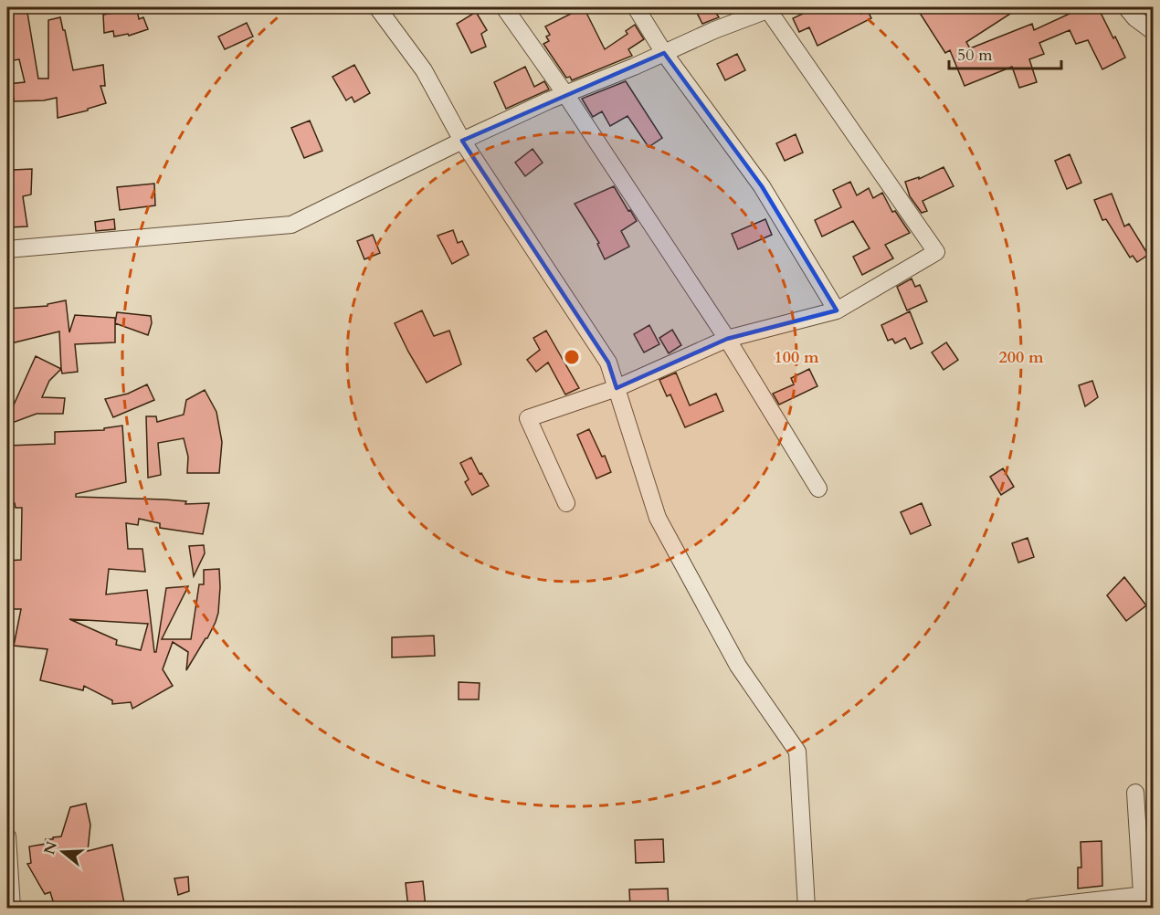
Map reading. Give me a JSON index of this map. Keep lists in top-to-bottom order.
{
  "scale_bar": "50 m",
  "north": "left",
  "rings": ["100 m", "200 m"]
}
